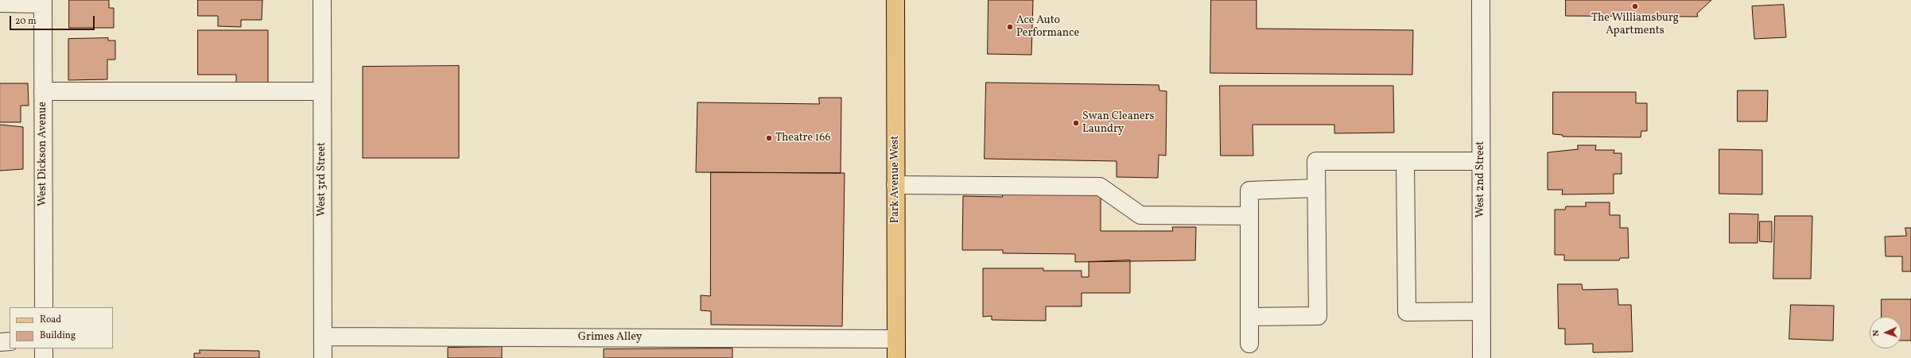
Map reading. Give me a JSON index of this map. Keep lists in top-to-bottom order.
{
  "streets": {
    "main road": ["Park Avenue West"],
    "street": [
      "West Dickson Avenue",
      "West 3rd Street",
      "West 2nd Street",
      "Grimes Alley"
    ]
  },
  "crossings": [
    ["West 3rd Street", "Grimes Alley"],
    ["Park Avenue West", "Grimes Alley"]
  ],
  "places": [
    "The Williamsburg Apartments",
    "Ace Auto Performance",
    "Swan Cleaners Laundry",
    "Theatre 166"
  ],
  "legend": ["Road", "Building"],
  "scale_bar": "20 m",
  "north": "left"
}
